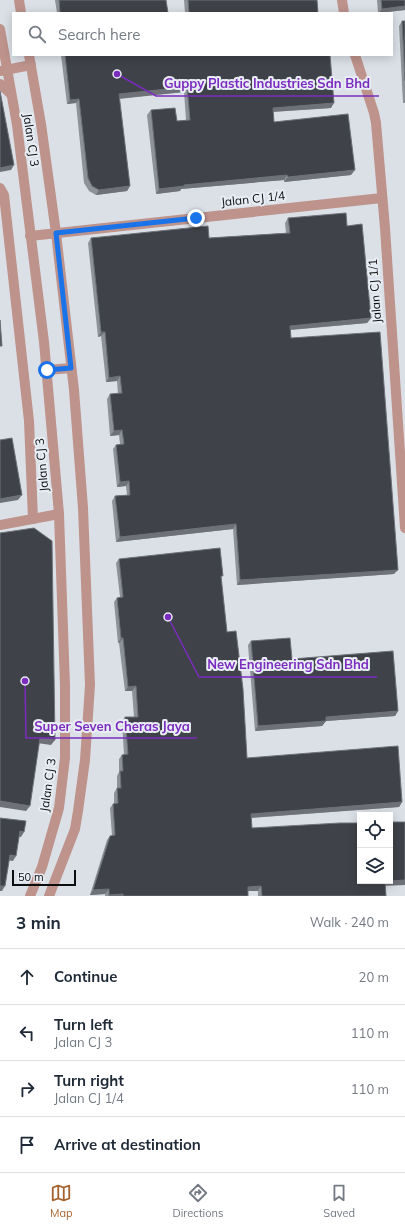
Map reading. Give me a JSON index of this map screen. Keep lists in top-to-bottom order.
{
  "streets": {
    "street": ["Jalan CJ 3", "Jalan CJ 1/4", "Jalan CJ 1/1"]
  },
  "crossings": [
    ["Jalan CJ 3", "Jalan CJ 1/4"],
    ["Jalan CJ 1/4", "Jalan CJ 1/1"]
  ],
  "places": ["Guppy Plastic Industries Sdn Bhd", "New Engineering Sdn Bhd", "Super Seven Cheras Jaya"],
  "scale_bar": "50 m",
  "page": {
    "search": "Search here",
    "scale": "50 m",
    "heading": ["3 min", "Walk · 240 m"],
    "list": [
      ["Continue", "20 m"],
      ["Turn left", "Jalan CJ 3", "110 m"],
      ["Turn right", "Jalan CJ 1/4", "110 m"],
      "Arrive at destination"
    ],
    "nav": ["Map", "Directions", "Saved"]
  }
}
